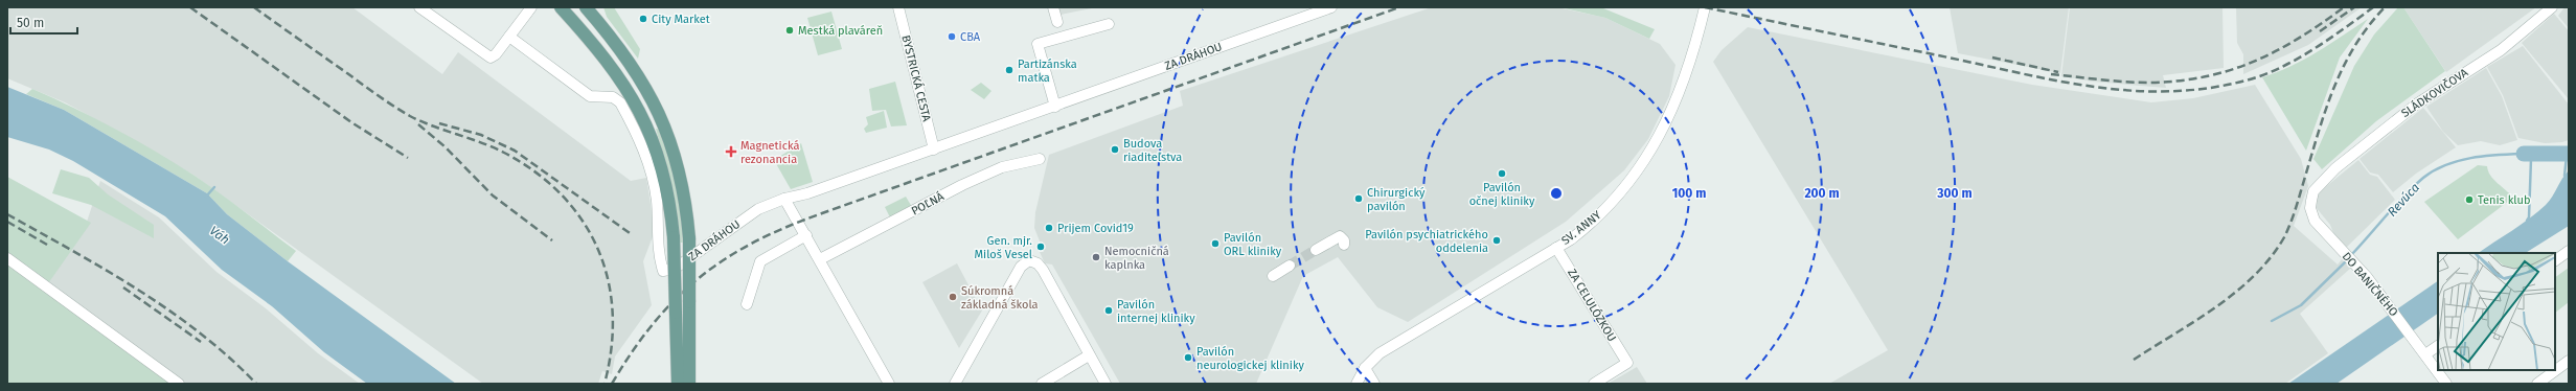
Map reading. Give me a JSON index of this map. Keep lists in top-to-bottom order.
{
  "streets": {
    "street": [
      "ZA DRÁHOU",
      "BYSTRICKÁ CESTA",
      "SLÁDKOVIČOVA",
      "POĽNÁ",
      "SV. ANNY",
      "DO BANIČNÉHO",
      "ZA CELULÓZKOU"
    ]
  },
  "crossings": [
    ["ZA DRÁHOU", "BYSTRICKÁ CESTA"],
    ["SLÁDKOVIČOVA", "DO BANIČNÉHO"],
    ["SV. ANNY", "ZA CELULÓZKOU"]
  ],
  "water": ["Revúca", "Váh"],
  "places": {
    "other": [
      "City Market",
      "Mestká plaváreň",
      "CBA",
      "Partizánska matka",
      "Budova riaditeľstva",
      "Pavilón očnej kliniky",
      "Chirurgický pavilón",
      "Tenis klub",
      "Prijem Covid19",
      "Pavilón psychiatrického oddelenia",
      "Pavilón ORL kliniky",
      "Gen. mjr. Miloš Vesel",
      "Nemocničná kaplnka",
      "Súkromná základná škola",
      "Pavilón internej kliniky",
      "Pavilón neurologickej kliniky"
    ],
    "health": ["Magnetická rezonancia"]
  },
  "scale_bar": "50 m",
  "rings": ["100 m", "200 m", "300 m"]
}
